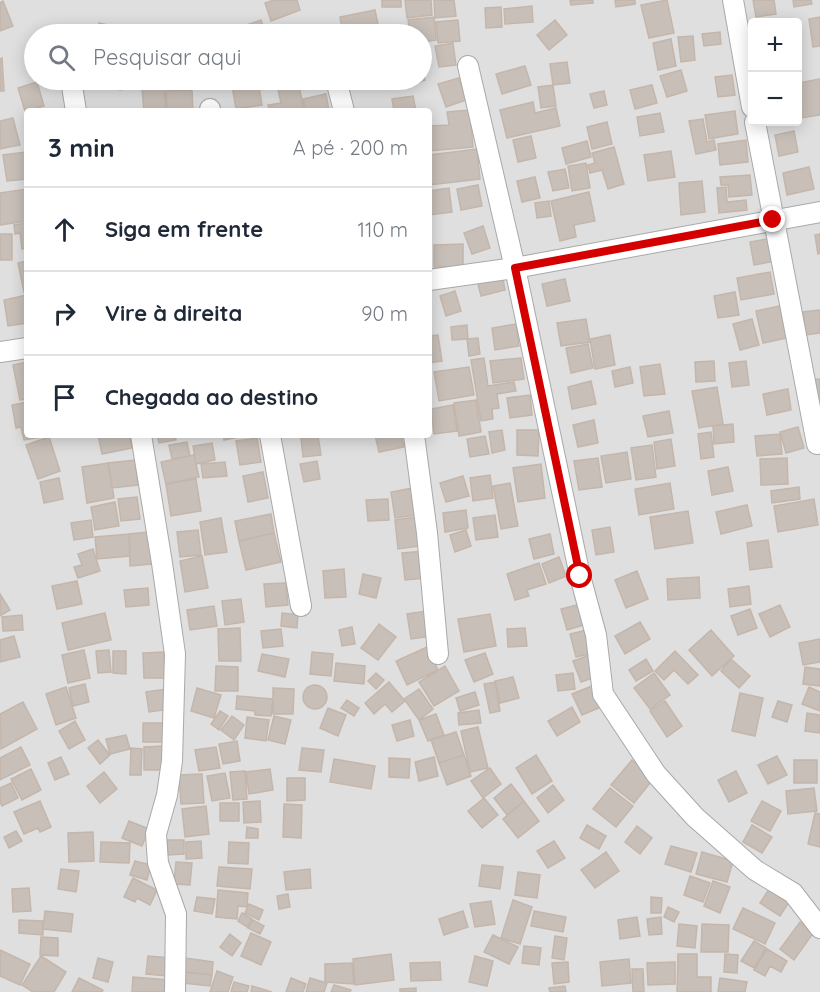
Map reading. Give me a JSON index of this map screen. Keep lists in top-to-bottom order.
{
  "page": {
    "map_buttons": ["+", "−"],
    "search": "Pesquisar aqui",
    "heading": ["3 min", "A pé · 200 m"],
    "list": [
      ["Siga em frente", "110 m"],
      ["Vire à direita", "90 m"],
      "Chegada ao destino"
    ]
  }
}
